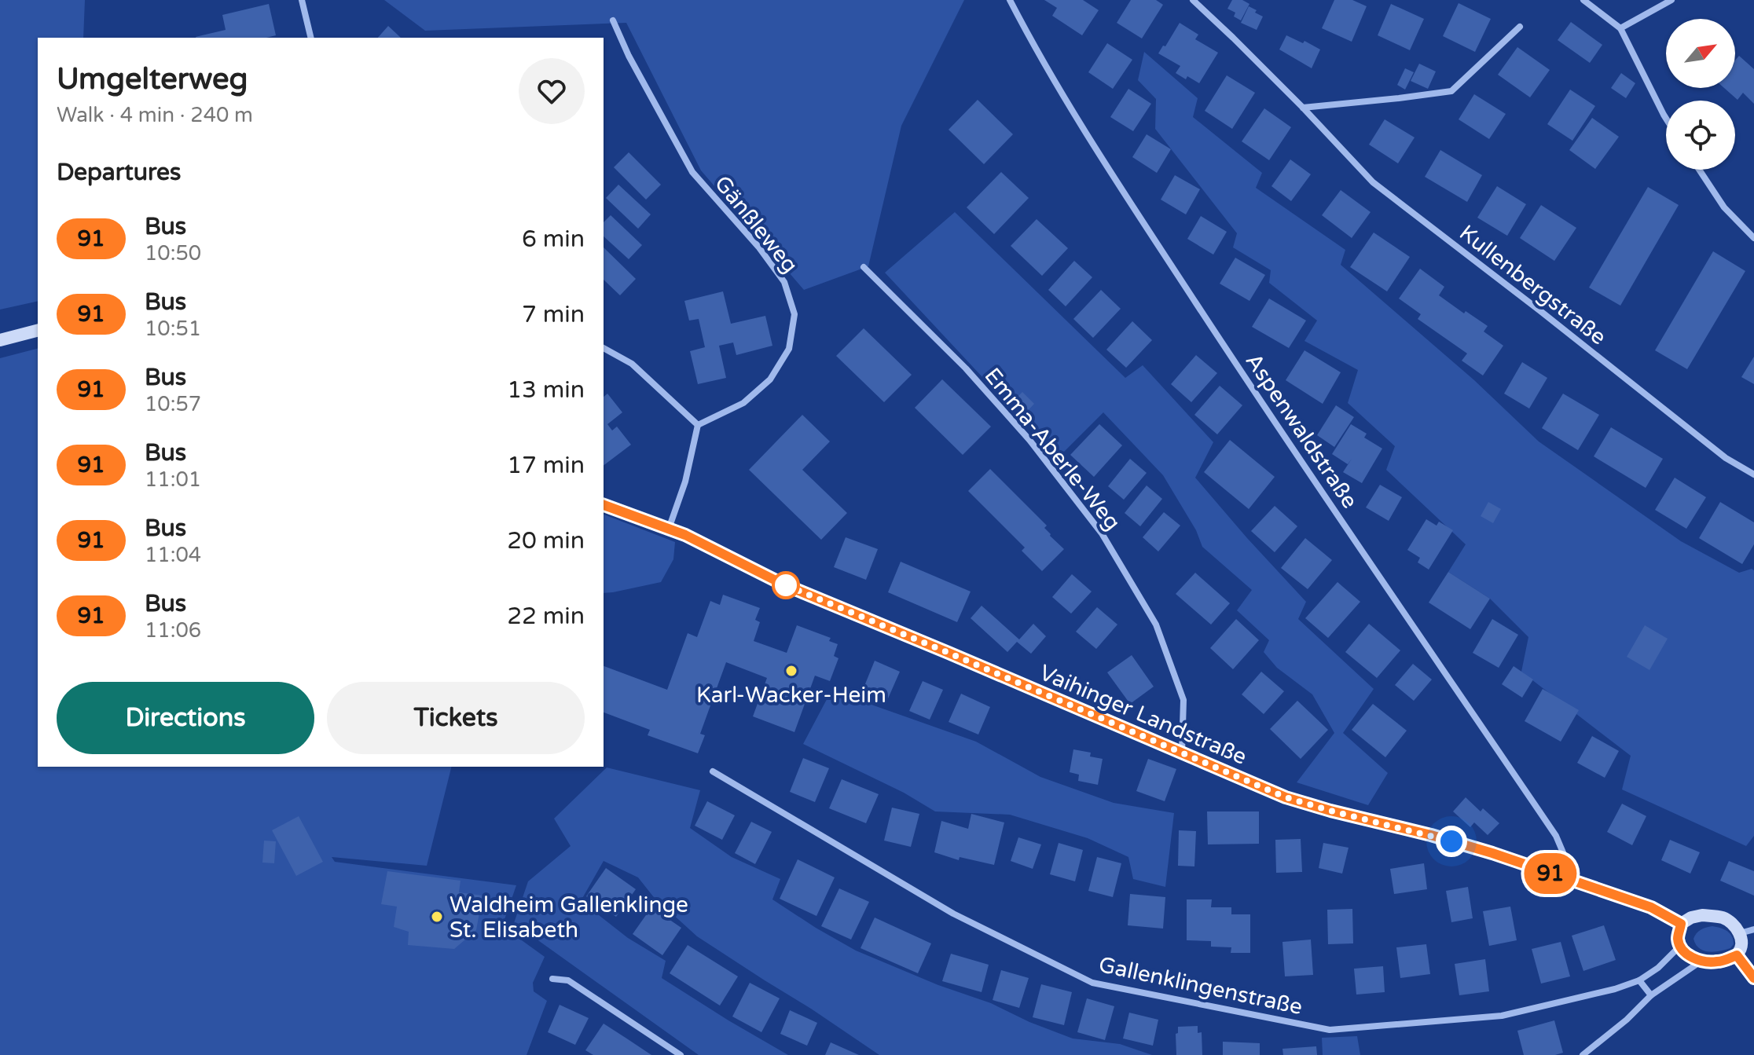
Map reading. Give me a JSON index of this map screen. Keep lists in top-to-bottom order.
{
  "streets": {
    "street": [
      "Gänßleweg",
      "Kullenbergstraße",
      "Aspenwaldstraße",
      "Emma-Aberle-Weg",
      "Vaihinger Landstraße",
      "Gallenklingenstraße"
    ]
  },
  "crossings": [
    ["Aspenwaldstraße", "Vaihinger Landstraße"],
    ["Emma-Aberle-Weg", "Vaihinger Landstraße"],
    ["Vaihinger Landstraße", "Gallenklingenstraße"]
  ],
  "places": ["Karl-Wacker-Heim", "Waldheim Gallenklinge St. Elisabeth"],
  "lines": ["bus line 91"],
  "north": "top right",
  "page": {
    "on_map": "91",
    "heading": [
      ["Umgelterweg", "Walk · 4 min · 240 m"],
      "Departures"
    ],
    "list": [
      {
        "mark": "91",
        "name": "Bus",
        "note": "10:50",
        "value": "6 min"
      },
      {
        "mark": "91",
        "name": "Bus",
        "note": "10:51",
        "value": "7 min"
      },
      {
        "mark": "91",
        "name": "Bus",
        "note": "10:57",
        "value": "13 min"
      },
      {
        "mark": "91",
        "name": "Bus",
        "note": "11:01",
        "value": "17 min"
      },
      {
        "mark": "91",
        "name": "Bus",
        "note": "11:04",
        "value": "20 min"
      },
      {
        "mark": "91",
        "name": "Bus",
        "note": "11:06",
        "value": "22 min"
      }
    ],
    "buttons": ["Directions", "Tickets"]
  }
}
